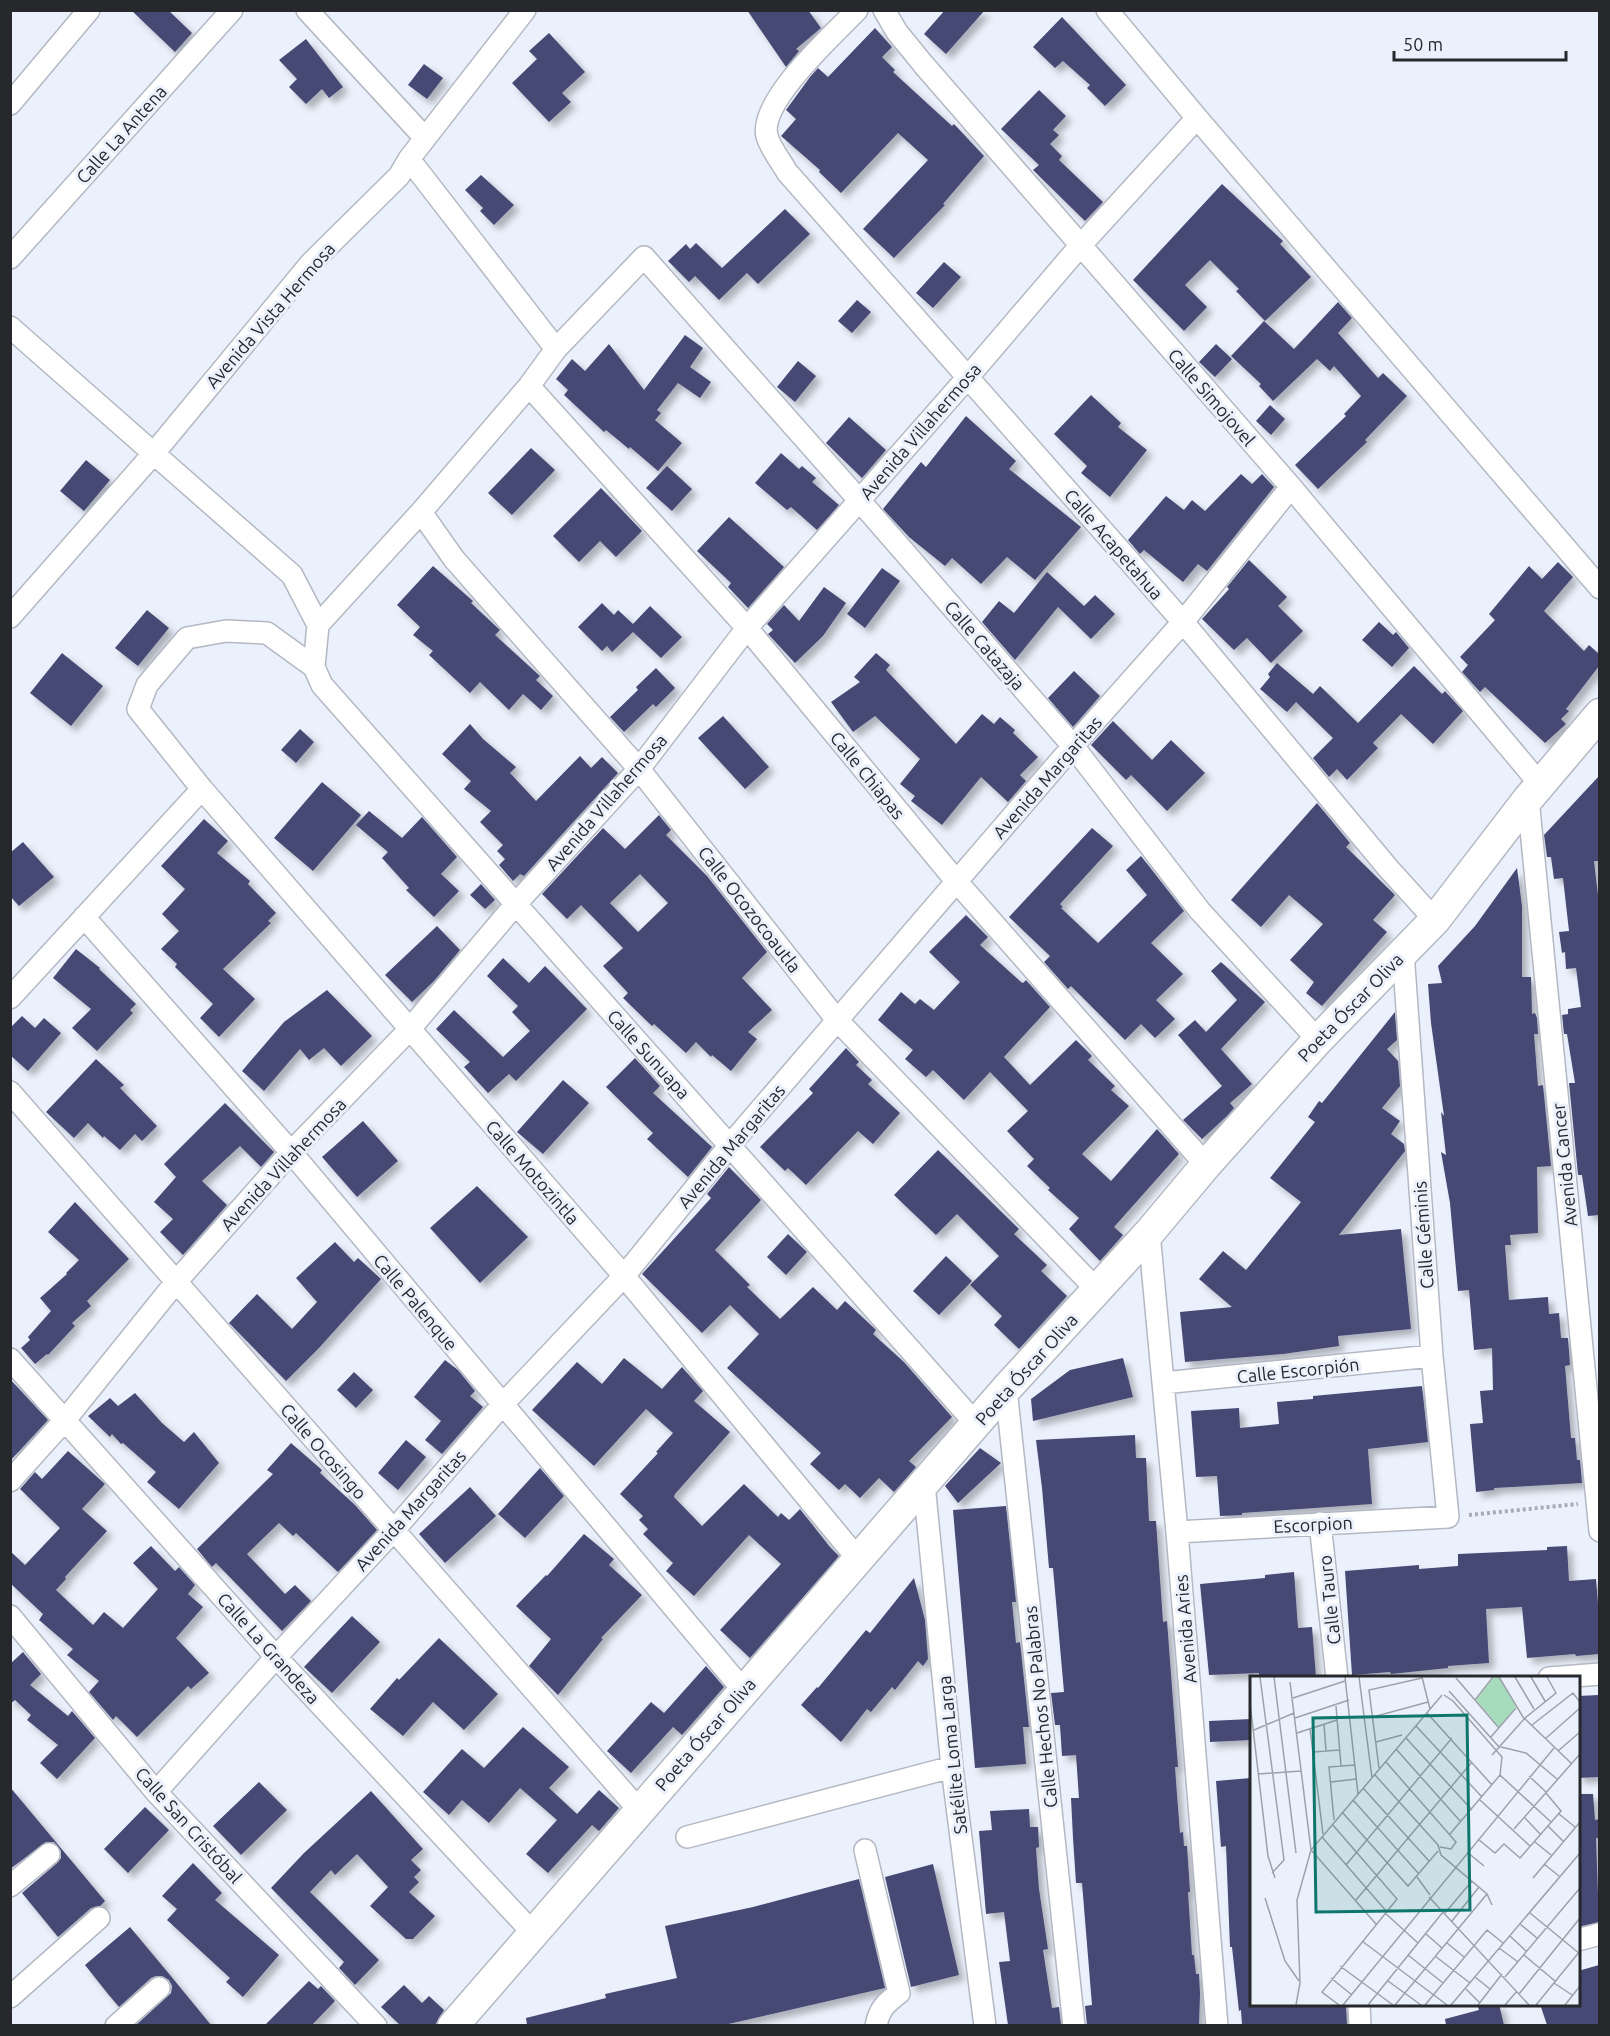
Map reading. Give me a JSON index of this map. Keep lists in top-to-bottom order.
{
  "streets": {
    "street": [
      "Calle La Antena",
      "Avenida Vista Hermosa",
      "Calle Simojovel",
      "Avenida Villahermosa",
      "Calle Acapetahua",
      "Calle Catazaja",
      "Calle Chiapas",
      "Avenida Margaritas",
      "Calle Ocozocoautla",
      "Poeta Óscar Oliva",
      "Calle Sunuapa",
      "Avenida Cancer",
      "Calle Motozintla",
      "Calle Géminis",
      "Calle Palenque",
      "Calle Escorpión",
      "Calle Ocosingo",
      "Escorpion",
      "Calle Tauro",
      "Avenida Aries",
      "Calle La Grandeza",
      "Calle Hechos No Palabras",
      "Satélite Loma Larga",
      "Calle San Cristóbal"
    ]
  },
  "crossings": [
    ["Calle Simojovel", "Avenida Villahermosa"],
    ["Calle Simojovel", "Avenida Margaritas"],
    ["Calle Simojovel", "Poeta Óscar Oliva"],
    ["Calle Simojovel", "Avenida Cancer"],
    ["Avenida Villahermosa", "Calle Acapetahua"],
    ["Avenida Villahermosa", "Calle Catazaja"],
    ["Avenida Villahermosa", "Calle Chiapas"],
    ["Avenida Villahermosa", "Calle Ocozocoautla"],
    ["Avenida Villahermosa", "Calle Sunuapa"],
    ["Avenida Villahermosa", "Calle Motozintla"],
    ["Avenida Villahermosa", "Calle Palenque"],
    ["Avenida Villahermosa", "Calle Ocosingo"],
    ["Avenida Villahermosa", "Calle La Grandeza"],
    ["Calle Acapetahua", "Avenida Margaritas"],
    ["Calle Acapetahua", "Poeta Óscar Oliva"],
    ["Calle Catazaja", "Avenida Margaritas"],
    ["Calle Catazaja", "Poeta Óscar Oliva"],
    ["Calle Chiapas", "Avenida Margaritas"],
    ["Calle Chiapas", "Poeta Óscar Oliva"],
    ["Avenida Margaritas", "Calle Ocozocoautla"],
    ["Avenida Margaritas", "Calle Sunuapa"],
    ["Avenida Margaritas", "Calle Motozintla"],
    ["Avenida Margaritas", "Calle Palenque"],
    ["Avenida Margaritas", "Calle Ocosingo"],
    ["Avenida Margaritas", "Calle La Grandeza"],
    ["Avenida Margaritas", "Calle San Cristóbal"],
    ["Calle Ocozocoautla", "Poeta Óscar Oliva"],
    ["Poeta Óscar Oliva", "Calle Sunuapa"],
    ["Poeta Óscar Oliva", "Avenida Cancer"],
    ["Poeta Óscar Oliva", "Calle Motozintla"],
    ["Poeta Óscar Oliva", "Calle Géminis"],
    ["Poeta Óscar Oliva", "Calle Palenque"],
    ["Poeta Óscar Oliva", "Calle Ocosingo"],
    ["Poeta Óscar Oliva", "Avenida Aries"],
    ["Poeta Óscar Oliva", "Calle La Grandeza"],
    ["Poeta Óscar Oliva", "Calle Hechos No Palabras"],
    ["Poeta Óscar Oliva", "Satélite Loma Larga"],
    ["Calle Sunuapa", "Calle Motozintla"],
    ["Calle Géminis", "Calle Escorpión"],
    ["Calle Géminis", "Escorpion"],
    ["Calle Escorpión", "Avenida Aries"],
    ["Escorpion", "Calle Tauro"],
    ["Escorpion", "Avenida Aries"]
  ],
  "scale_bar": "50 m"
}
